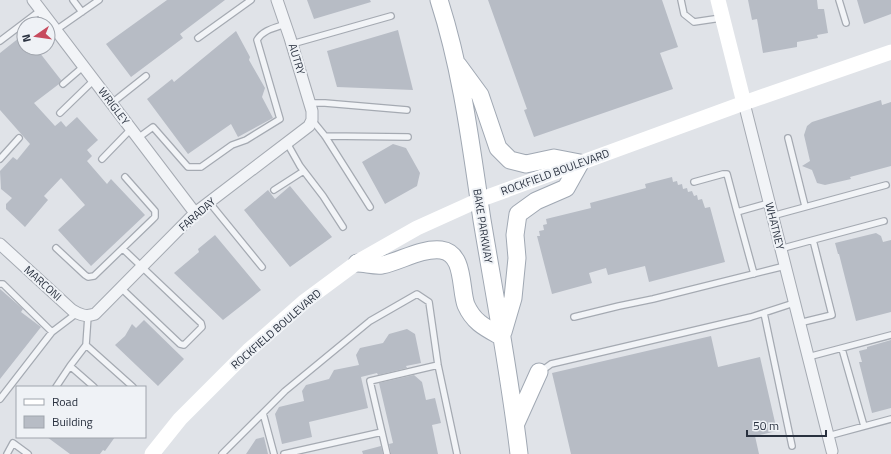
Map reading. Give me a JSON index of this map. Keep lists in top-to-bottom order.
{
  "streets": {
    "main road": ["BAKE PARKWAY"],
    "street": [
      "AUTRY",
      "WRIGLEY",
      "ROCKFIELD BOULEVARD",
      "FARADAY",
      "WHATNEY",
      "MARCONI"
    ]
  },
  "crossings": [
    ["AUTRY", "FARADAY"],
    ["WRIGLEY", "FARADAY"],
    ["ROCKFIELD BOULEVARD", "BAKE PARKWAY"],
    ["ROCKFIELD BOULEVARD", "WHATNEY"],
    ["FARADAY", "MARCONI"]
  ],
  "legend": ["Road", "Building"],
  "scale_bar": "50 m",
  "north": "left"
}
